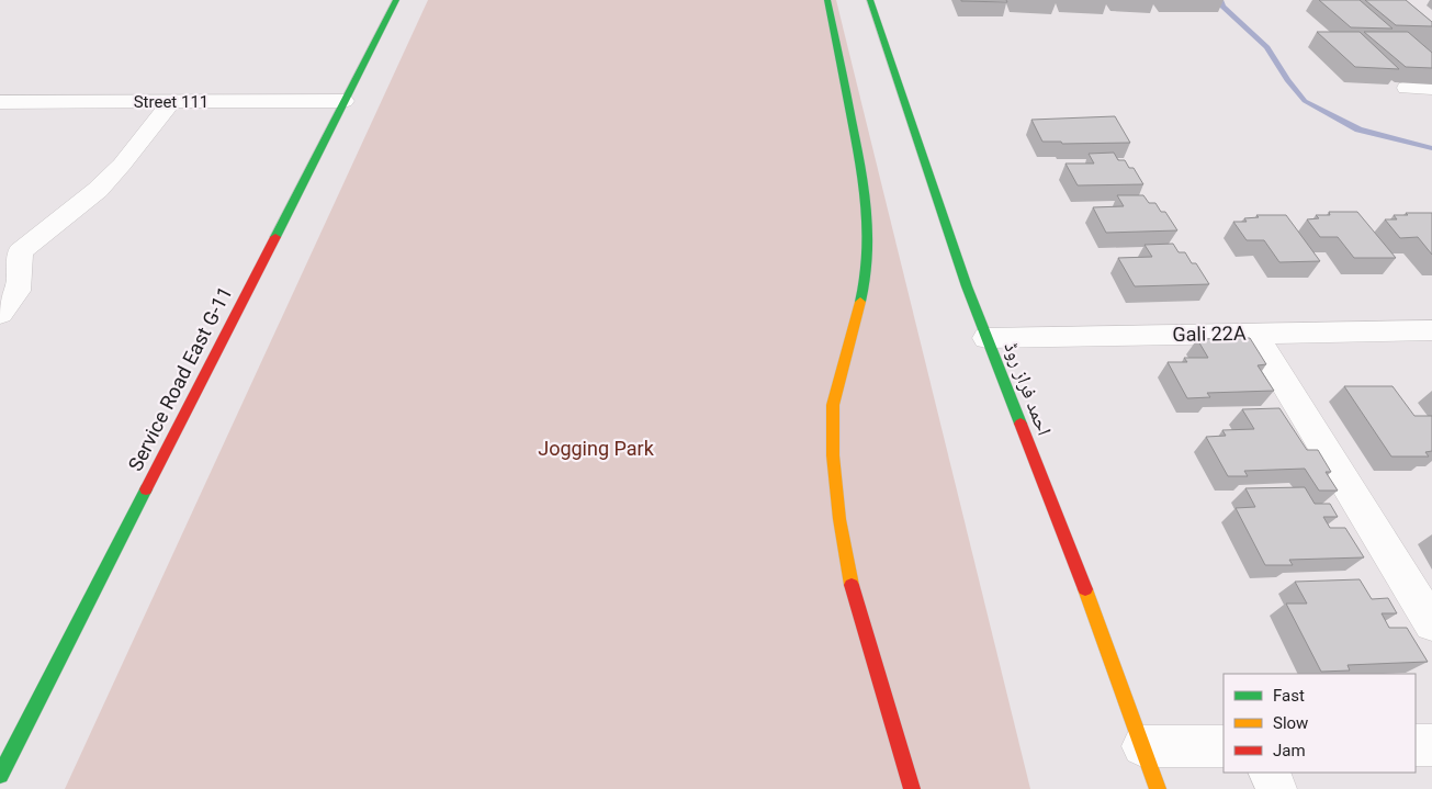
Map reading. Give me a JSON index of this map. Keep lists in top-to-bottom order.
{
  "streets": {
    "main road": ["Service Road East G-11", "احمد فراز روڈ"],
    "street": ["Street 111", "Gali 22A"]
  },
  "crossings": [
    ["Street 111", "Service Road East G-11"],
    ["Gali 22A", "احمد فراز روڈ"]
  ],
  "parks": ["Jogging Park"],
  "legend": ["Fast", "Slow", "Jam"]
}
